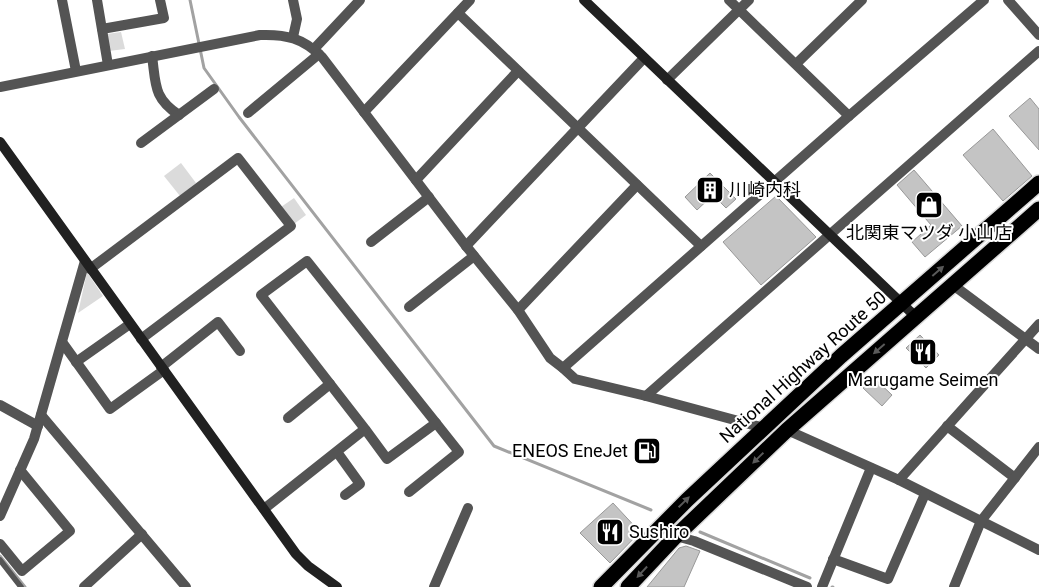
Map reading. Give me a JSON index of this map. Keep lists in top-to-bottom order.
{
  "streets": {
    "highway": ["National Highway Route 50"]
  },
  "places": {
    "building": ["川崎内科"],
    "shop": ["北関東マツダ 小山店"],
    "restaurant": ["Marugame Seimen", "Sushiro"],
    "fuel station": ["ENEOS EneJet"]
  }
}
